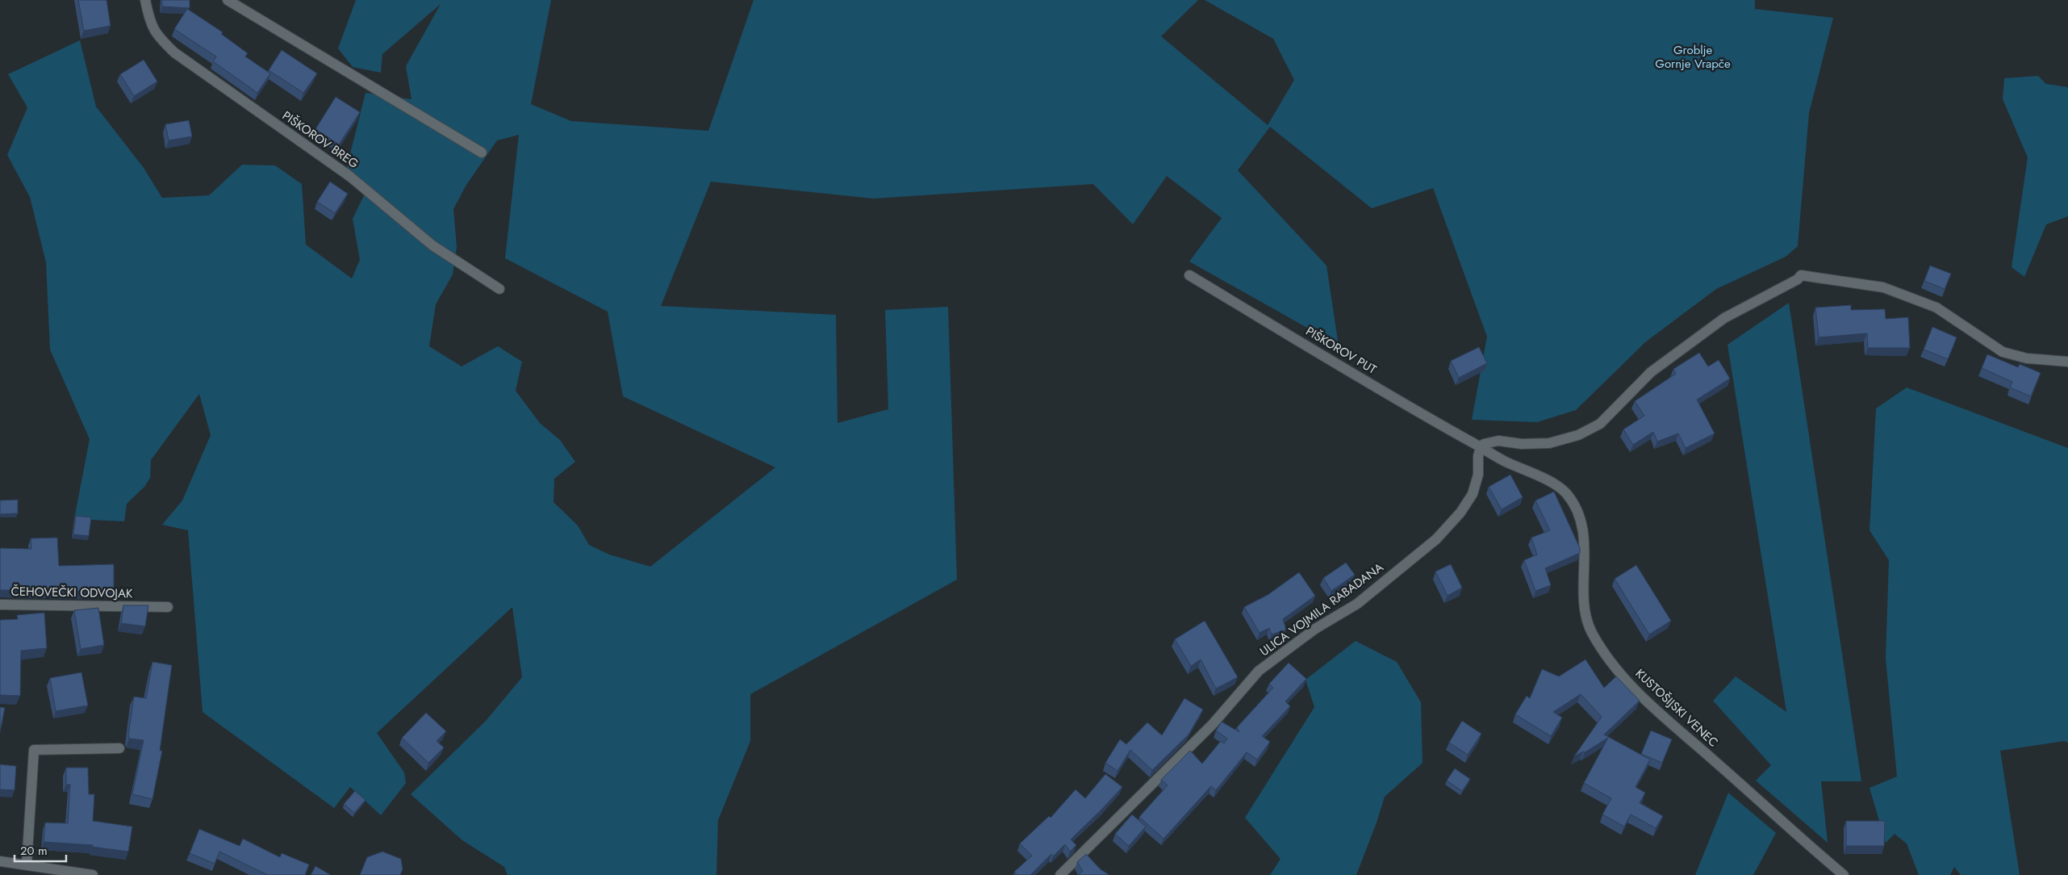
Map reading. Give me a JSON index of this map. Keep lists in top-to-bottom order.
{
  "streets": {
    "street": [
      "PIŠKOROV BREG",
      "PIŠKOROV PUT",
      "ČEHOVEČKI ODVOJAK",
      "ULICA VOJMILA RABADANA",
      "KUSTOŠIJSKI VENEC"
    ]
  },
  "crossings": [
    ["PIŠKOROV PUT", "ULICA VOJMILA RABADANA"],
    ["PIŠKOROV PUT", "KUSTOŠIJSKI VENEC"],
    ["ULICA VOJMILA RABADANA", "KUSTOŠIJSKI VENEC"]
  ],
  "parks": ["Groblje Gornje Vrapče"],
  "scale_bar": "20 m"
}
